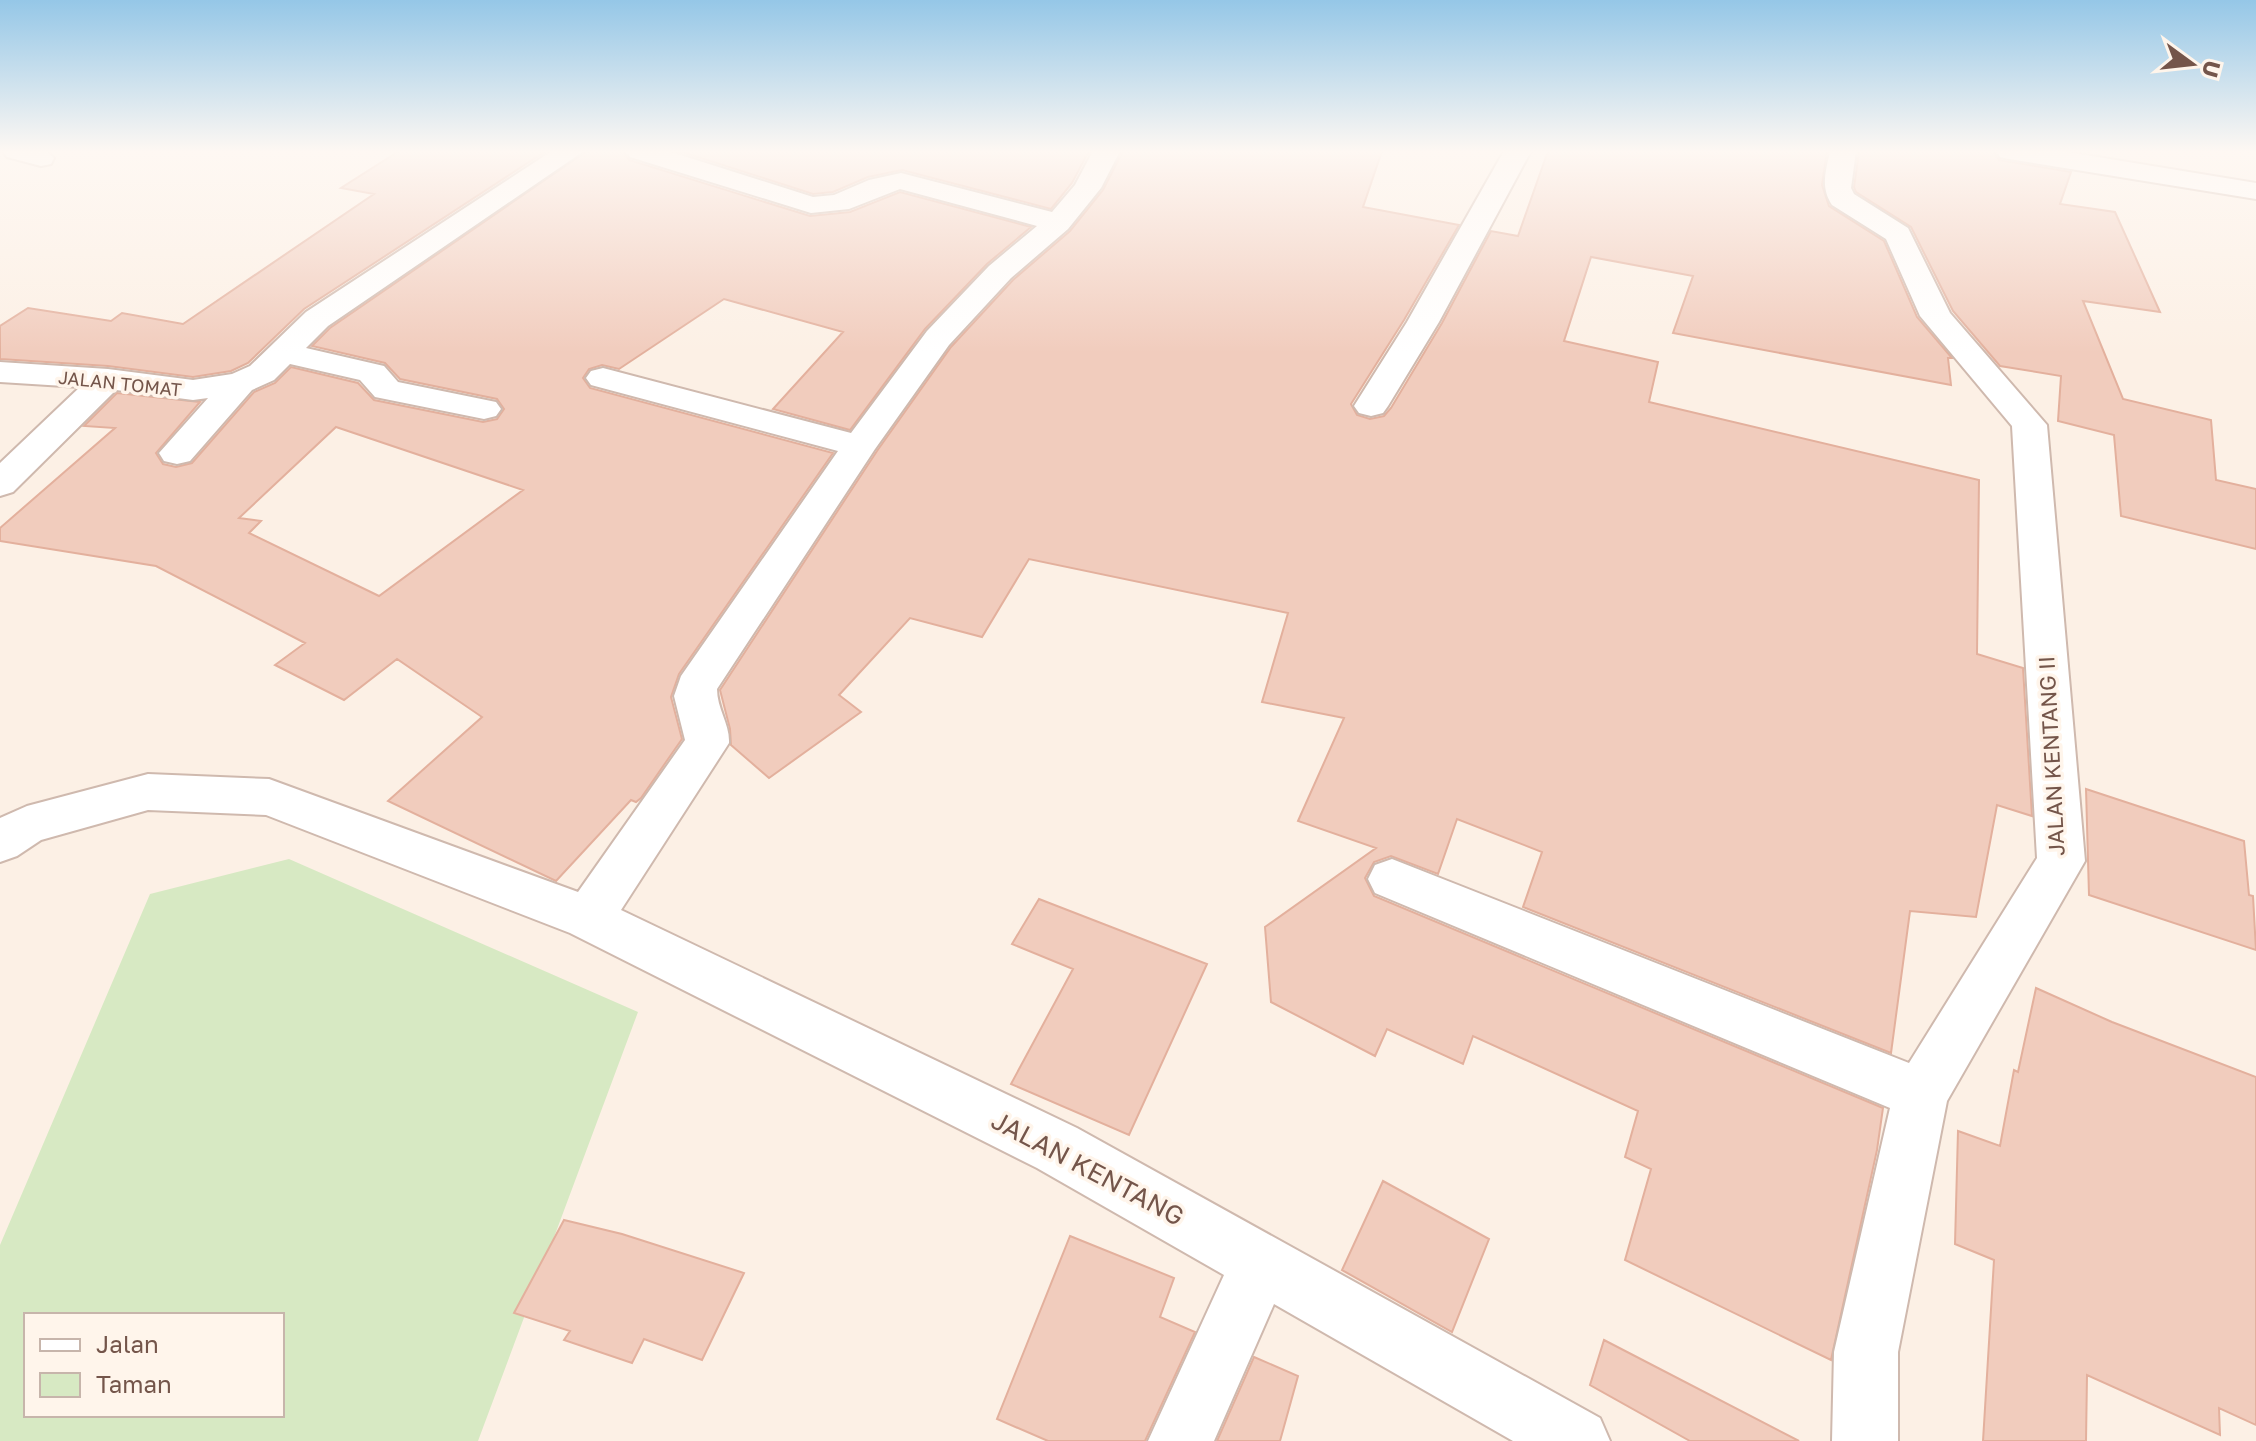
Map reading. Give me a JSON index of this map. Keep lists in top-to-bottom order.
{
  "streets": {
    "street": ["JALAN TOMAT", "JALAN KENTANG II", "JALAN KENTANG"]
  },
  "legend": ["Jalan", "Taman"],
  "north": "right"
}
